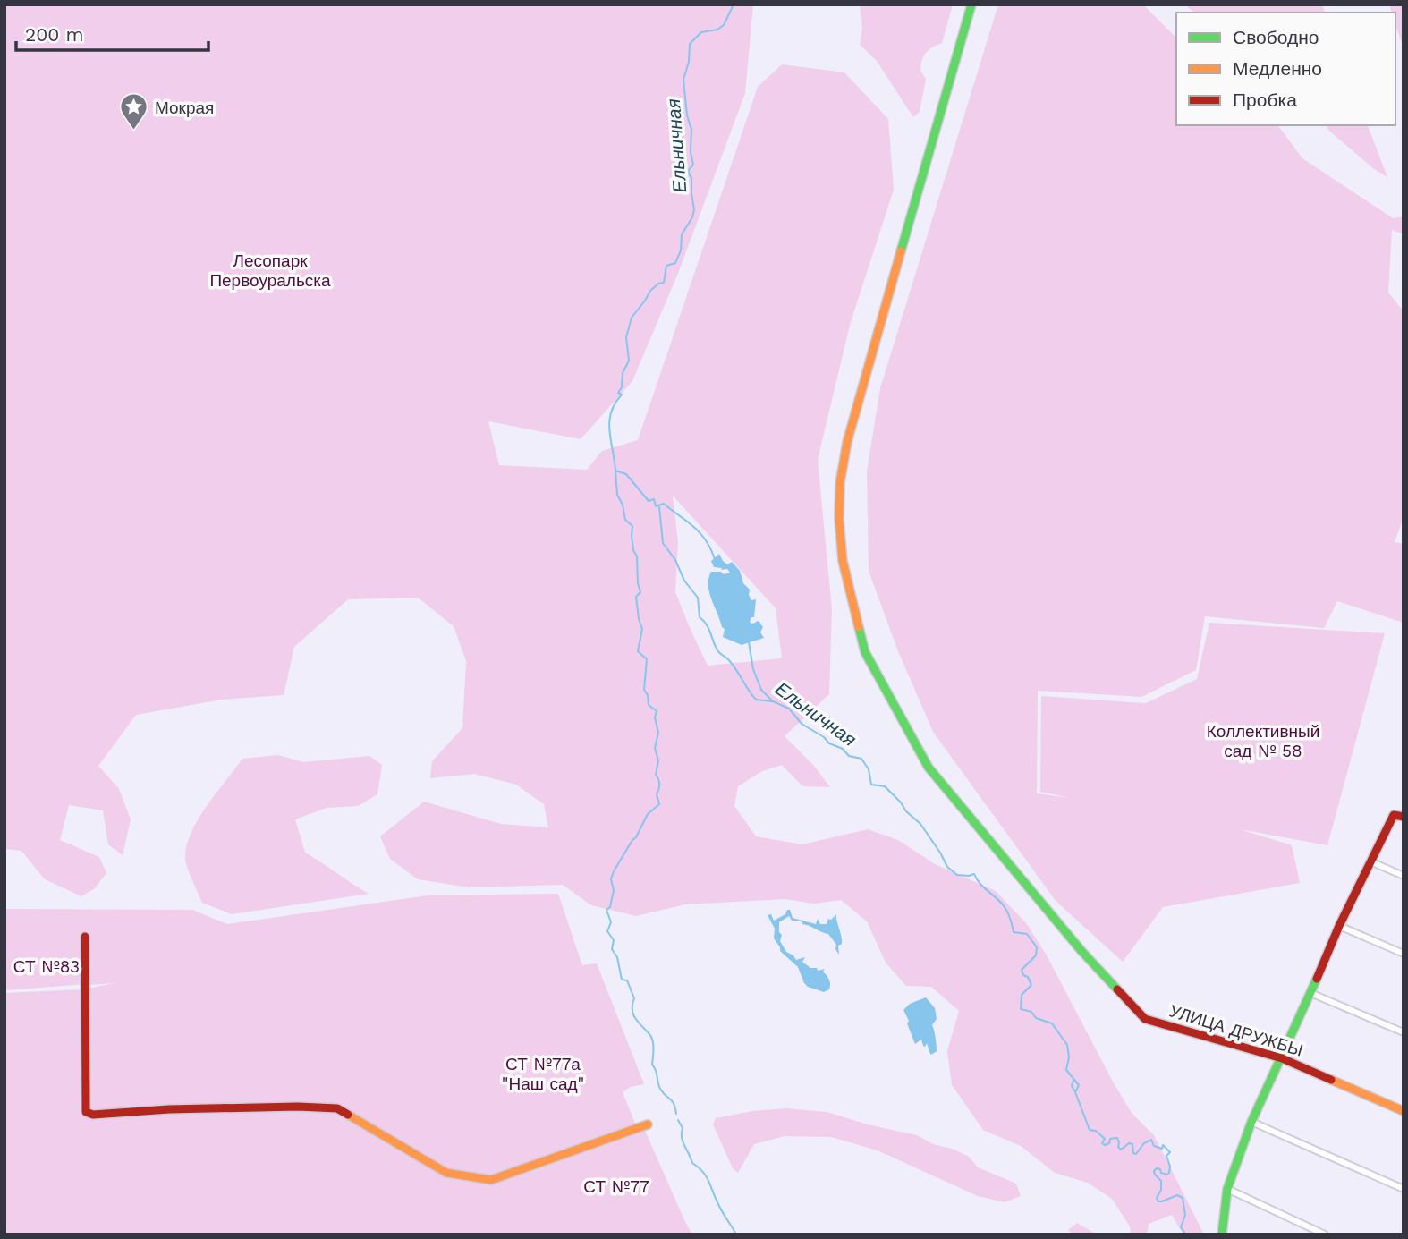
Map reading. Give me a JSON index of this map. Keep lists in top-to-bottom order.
{
  "streets": {
    "street": ["УЛИЦА ДРУЖБЫ"]
  },
  "water": ["Ельничная"],
  "parks": [
    "Лесопарк Первоуральска",
    "Коллективный сад № 58",
    "СТ №83",
    "СТ №77а \"Наш сад\"",
    "СТ №77"
  ],
  "places": {
    "place": ["Мокрая"]
  },
  "legend": ["Свободно", "Медленно", "Пробка"],
  "scale_bar": "200 m"
}
